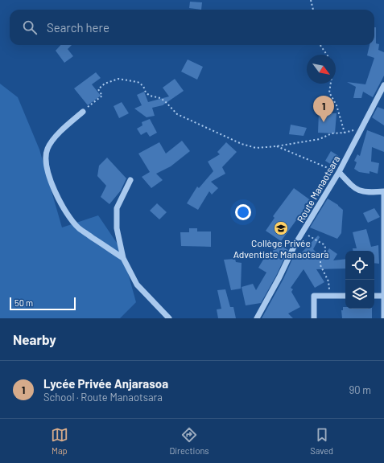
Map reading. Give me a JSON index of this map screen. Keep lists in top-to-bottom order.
{
  "streets": {
    "street": ["Route Manaotsara"]
  },
  "places": {
    "school or university": ["Collège Privée Adventiste Manaotsara"]
  },
  "scale_bar": "50 m",
  "north": "bottom right",
  "page": {
    "search": "Search here",
    "pins": "1",
    "scale": "50 m",
    "heading": "Nearby",
    "list": [
      {
        "mark": "1",
        "name": "Lycée Privée Anjarasoa",
        "note": "School · Route Manaotsara",
        "value": "90 m"
      }
    ],
    "nav": ["Map", "Directions", "Saved"]
  }
}
